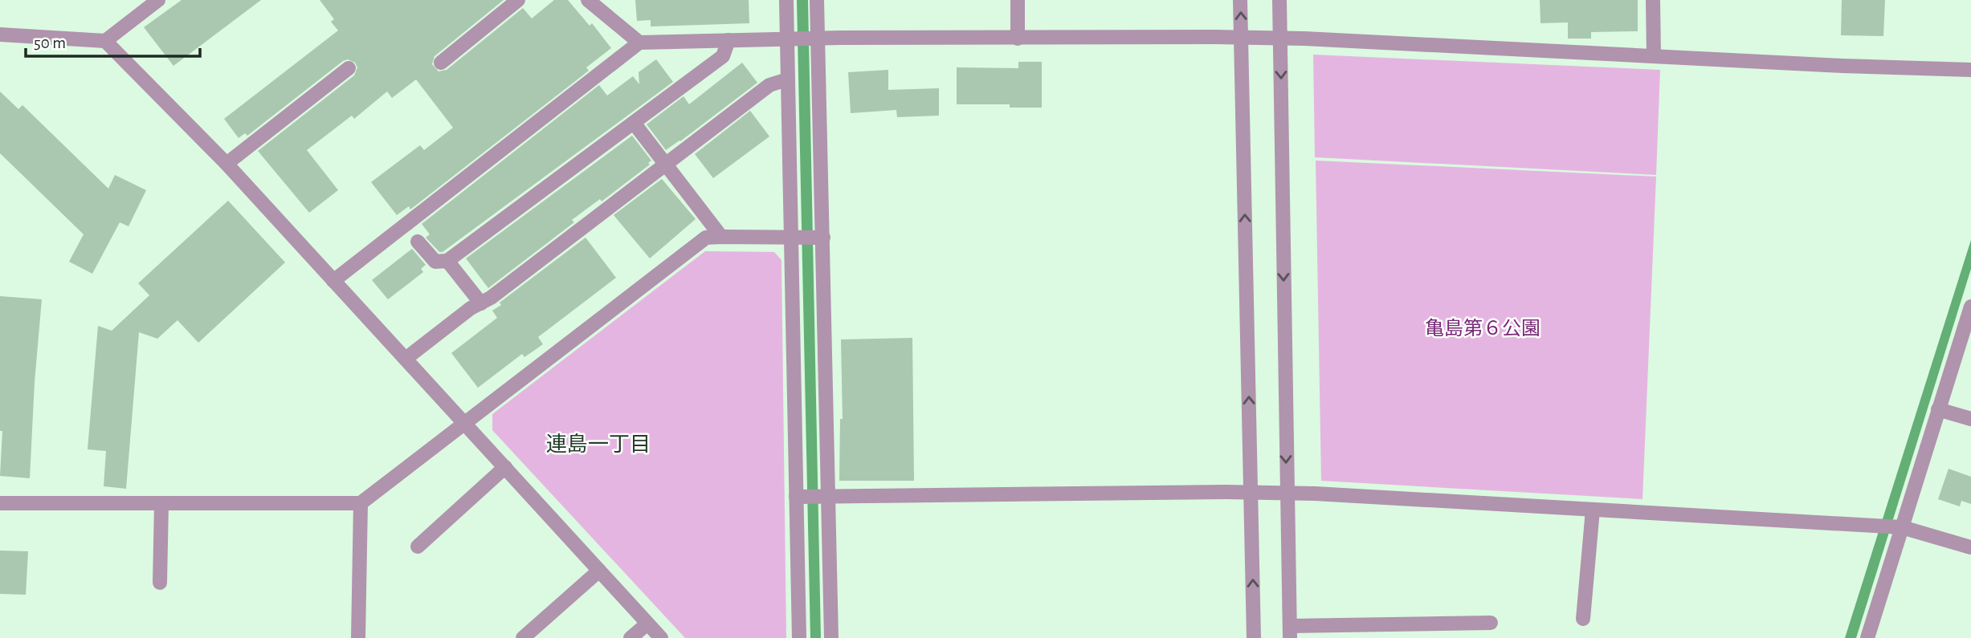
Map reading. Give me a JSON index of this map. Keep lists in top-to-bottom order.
{
  "districts": ["連島一丁目"],
  "parks": ["亀島第６公園"],
  "scale_bar": "50 m"
}
